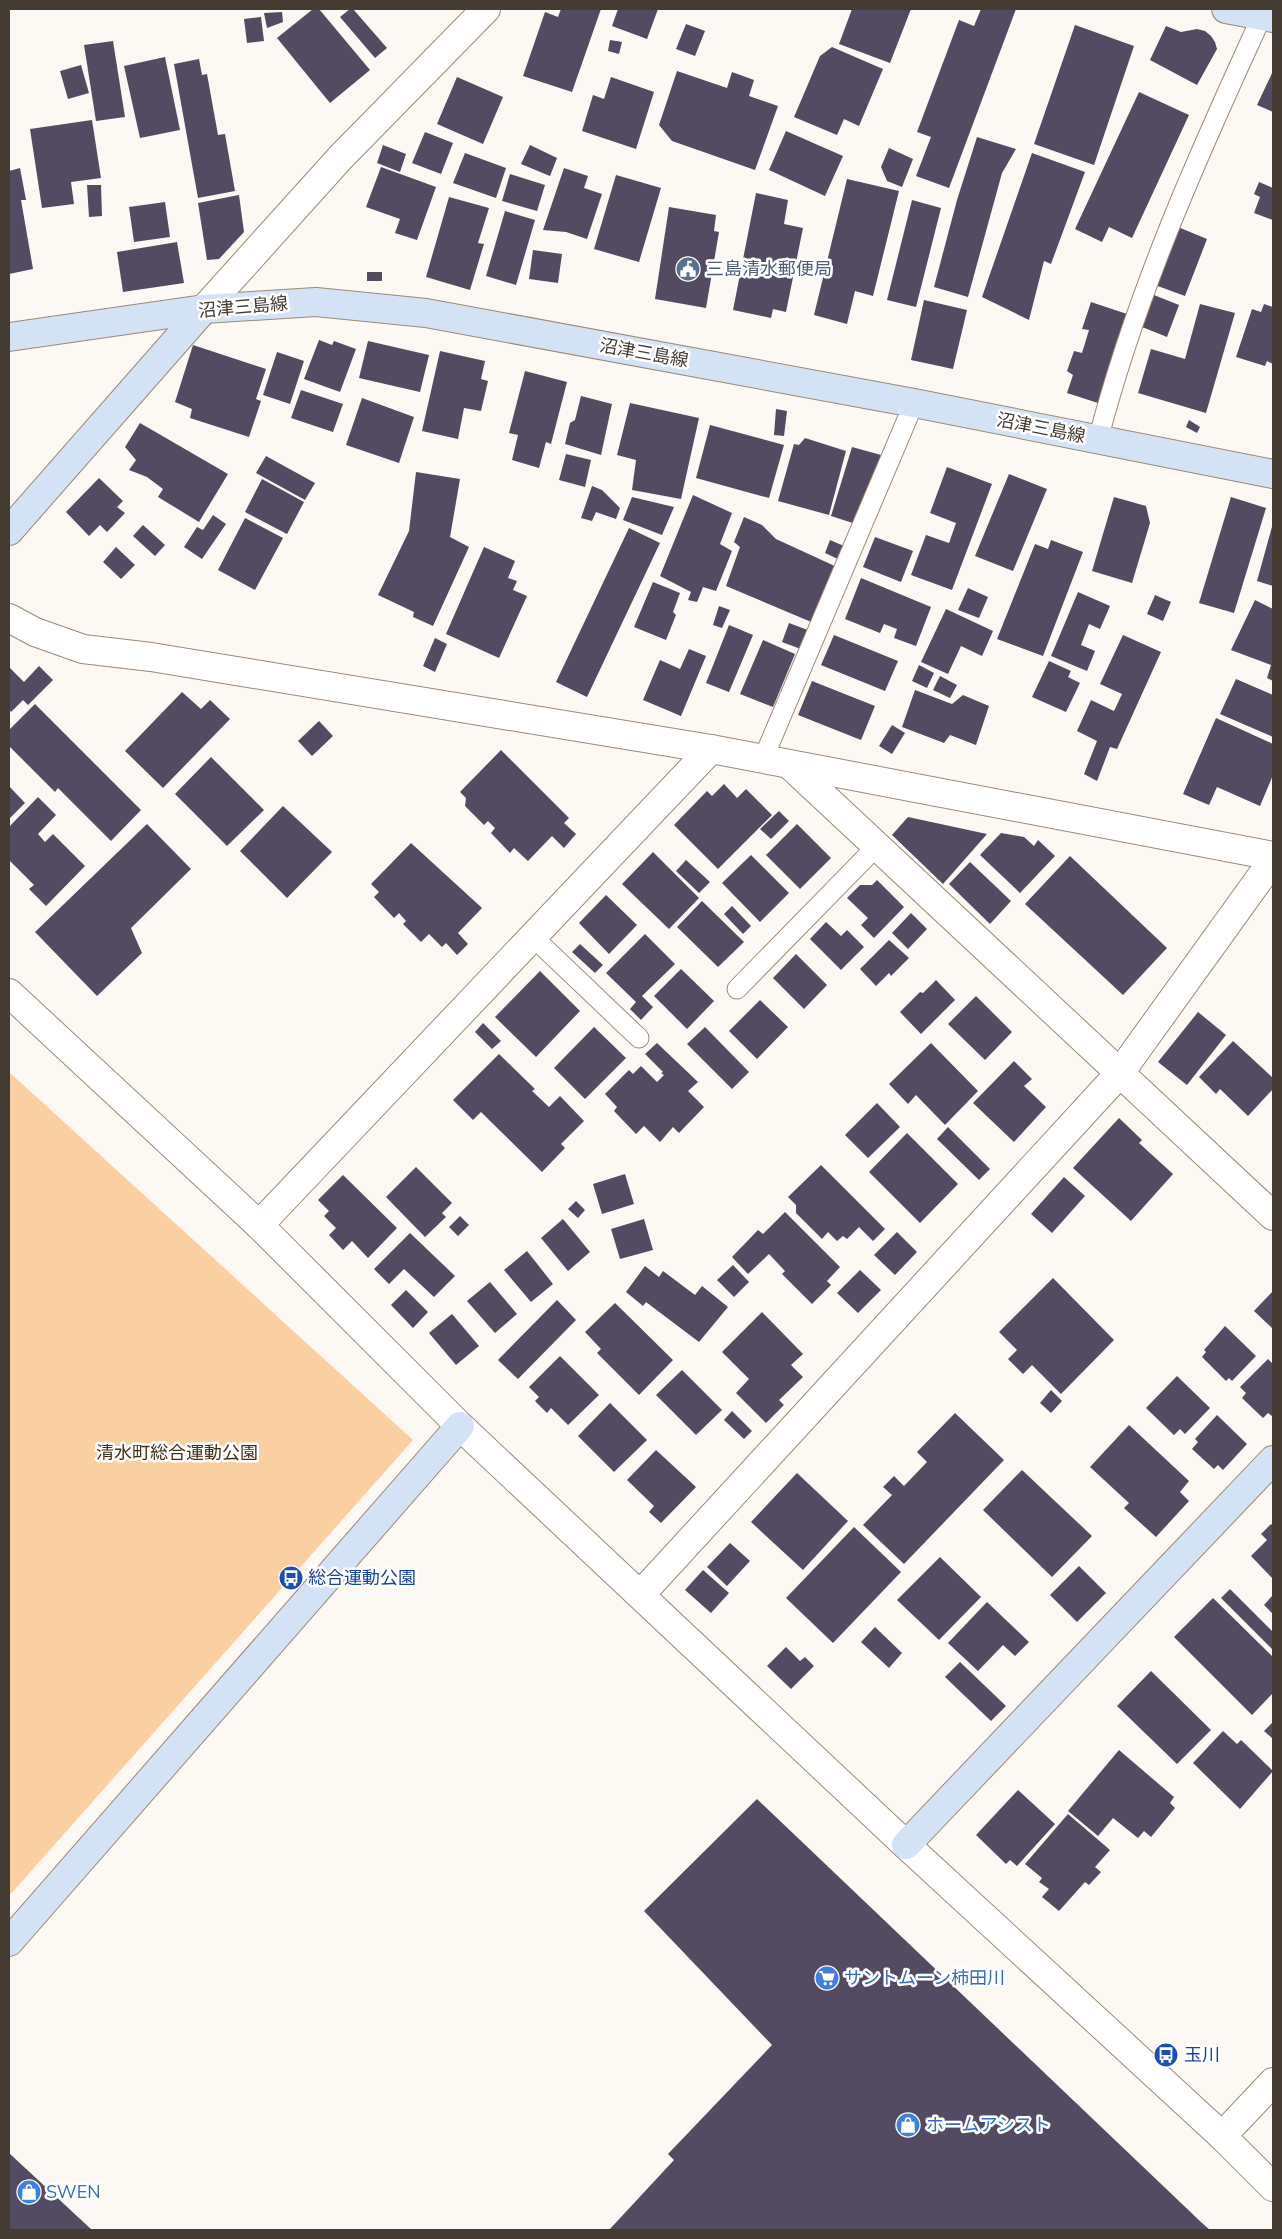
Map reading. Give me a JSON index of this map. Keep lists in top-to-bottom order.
{
  "streets": {
    "street": ["沼津三島線"]
  },
  "parks": ["清水町総合運動公園"],
  "places": {
    "public building": ["三島清水郵便局"],
    "bus stop": ["総合運動公園", "玉川"],
    "supermarket": ["サントムーン柿田川"],
    "shop": ["ホームアシスト", "SWEN"]
  }
}
